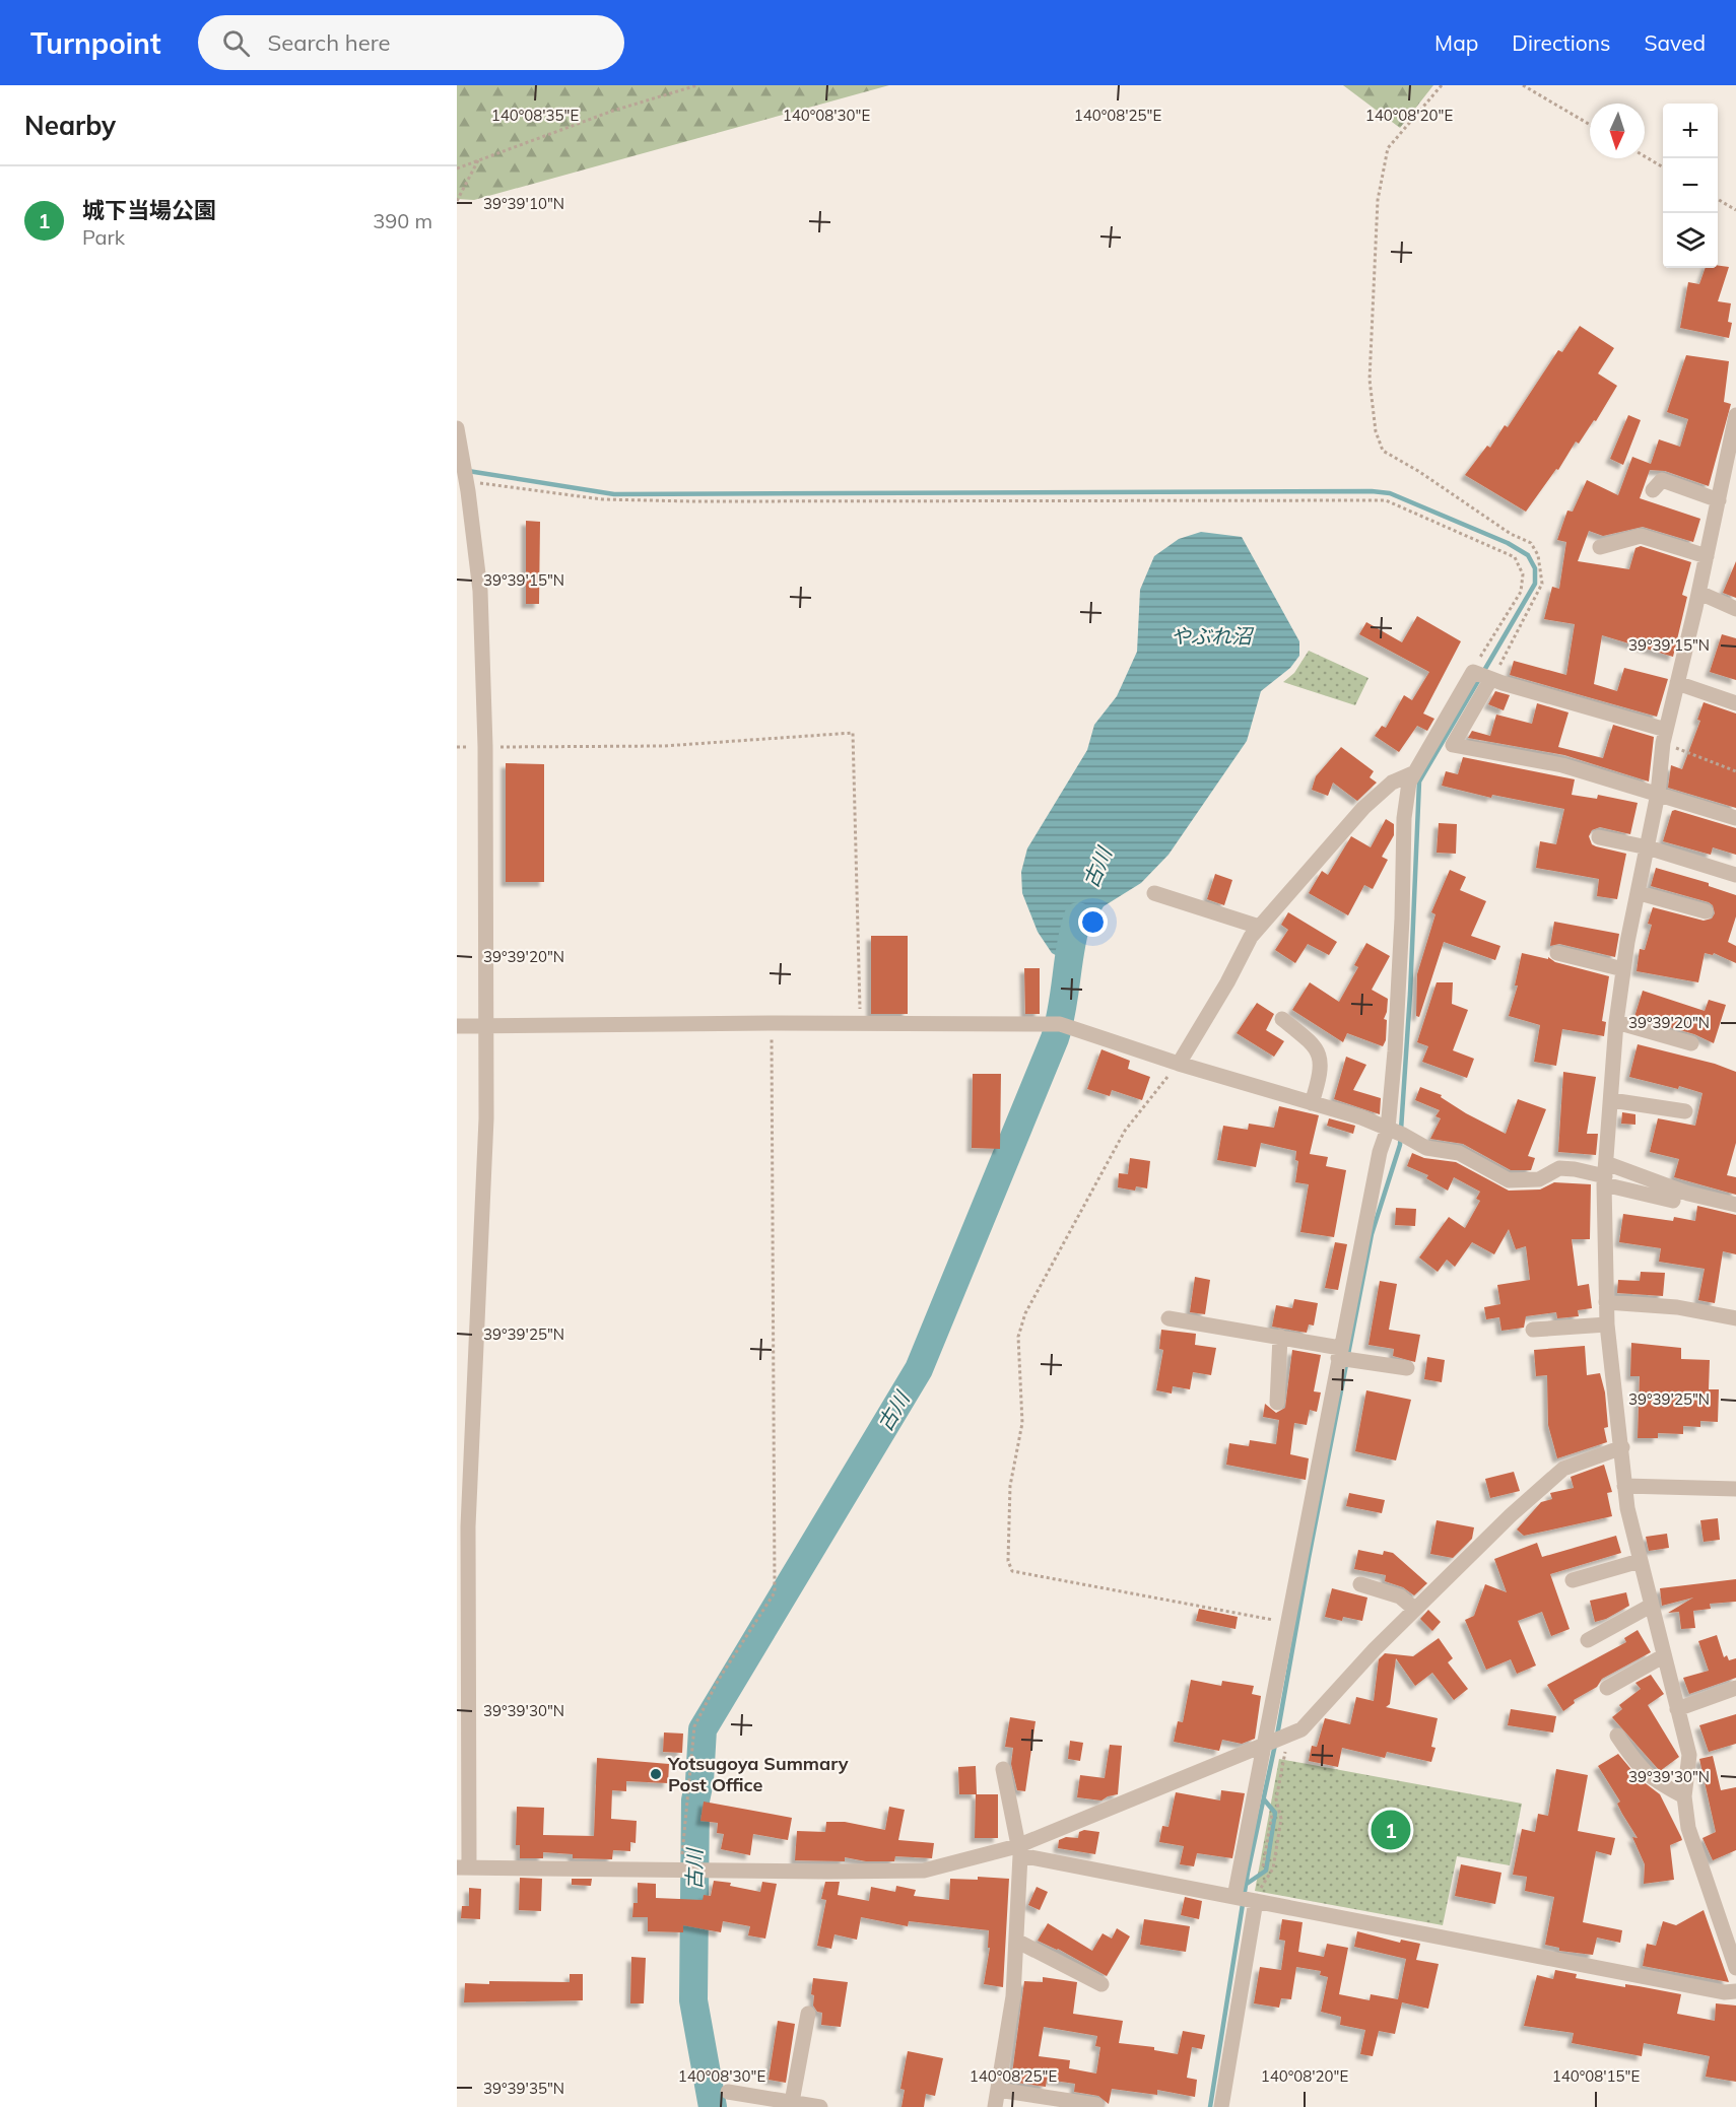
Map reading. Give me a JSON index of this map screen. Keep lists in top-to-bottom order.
{
  "water": ["やぶれ沼", "古川"],
  "places": ["Yotsugoya Summary Post Office"],
  "north": "bottom",
  "page": {
    "header": "Turnpoint",
    "search": "Search here",
    "nav": ["Map", "Directions", "Saved"],
    "heading": "Nearby",
    "map_buttons": ["+", "−"],
    "list": [
      {
        "mark": "1",
        "name": "城下当場公園",
        "note": "Park",
        "value": "390 m"
      }
    ],
    "pins": "1"
  },
  "coordinates": [
    "140°08'35\"E",
    "140°08'30\"E",
    "140°08'25\"E",
    "140°08'20\"E",
    "39°39'10\"N",
    "39°39'15\"N",
    "39°39'20\"N",
    "39°39'25\"N",
    "39°39'30\"N",
    "140°08'15\"E",
    "39°39'35\"N"
  ]
}
